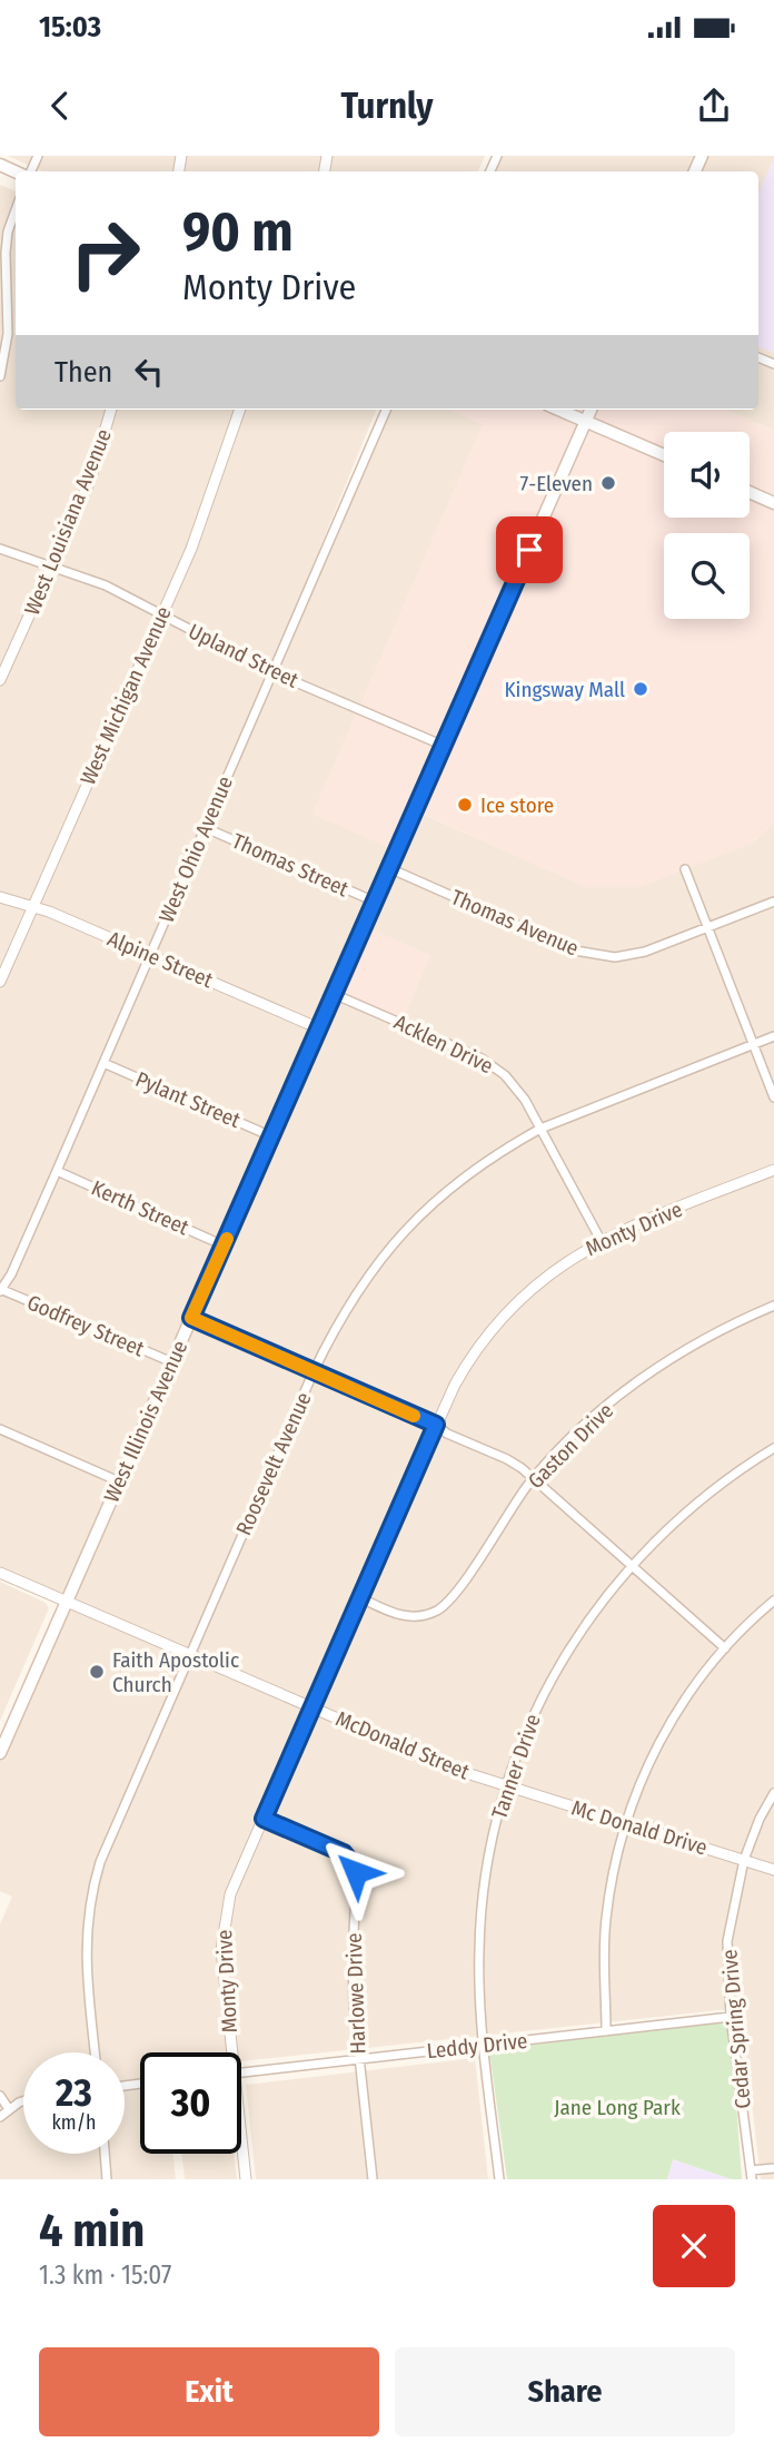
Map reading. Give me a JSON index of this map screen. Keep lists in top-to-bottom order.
{
  "streets": {
    "main road": ["West Illinois Avenue"],
    "street": [
      "West Louisiana Avenue",
      "Upland Street",
      "West Michigan Avenue",
      "West Ohio Avenue",
      "Thomas Street",
      "Thomas Avenue",
      "Alpine Street",
      "Acklen Drive",
      "Pylant Street",
      "Kerth Street",
      "Monty Drive",
      "Godfrey Street",
      "Gaston Drive",
      "Roosevelt Avenue",
      "McDonald Street",
      "Tanner Drive",
      "Mc Donald Drive",
      "Harlowe Drive",
      "Cedar Spring Drive",
      "Leddy Drive"
    ]
  },
  "crossings": [
    ["West Louisiana Avenue", "Upland Street"],
    ["Upland Street", "West Michigan Avenue"],
    ["Upland Street", "West Ohio Avenue"],
    ["Upland Street", "West Illinois Avenue"],
    ["West Michigan Avenue", "Alpine Street"],
    ["West Ohio Avenue", "Thomas Street"],
    ["West Ohio Avenue", "Alpine Street"],
    ["West Ohio Avenue", "Pylant Street"],
    ["West Ohio Avenue", "Kerth Street"],
    ["West Ohio Avenue", "Godfrey Street"],
    ["Thomas Street", "West Illinois Avenue"],
    ["Thomas Avenue", "West Illinois Avenue"],
    ["Alpine Street", "West Illinois Avenue"],
    ["Acklen Drive", "Monty Drive"],
    ["Acklen Drive", "West Illinois Avenue"],
    ["Acklen Drive", "Roosevelt Avenue"],
    ["Pylant Street", "West Illinois Avenue"],
    ["Kerth Street", "West Illinois Avenue"],
    ["Monty Drive", "Gaston Drive"],
    ["Monty Drive", "McDonald Street"],
    ["Monty Drive", "Harlowe Drive"],
    ["Godfrey Street", "West Illinois Avenue"],
    ["West Illinois Avenue", "McDonald Street"],
    ["Roosevelt Avenue", "McDonald Street"],
    ["McDonald Street", "Tanner Drive"],
    ["McDonald Street", "Mc Donald Drive"],
    ["Tanner Drive", "Mc Donald Drive"],
    ["Tanner Drive", "Leddy Drive"],
    ["Mc Donald Drive", "Cedar Spring Drive"],
    ["Harlowe Drive", "Leddy Drive"],
    ["Cedar Spring Drive", "Leddy Drive"]
  ],
  "parks": ["Jane Long Park"],
  "places": [
    "7-Eleven",
    "Kingsway Mall",
    "Ice store",
    "Faith Apostolic Church"
  ],
  "page": {
    "status": "15:03",
    "header": "Turnly",
    "turn": ["90 m", "Monty Drive"],
    "then": "Then",
    "speed": "23 km/h",
    "limit": "30",
    "heading": ["4 min", "1.3 km · 15:07"],
    "buttons": ["Exit", "Share"]
  }
}
